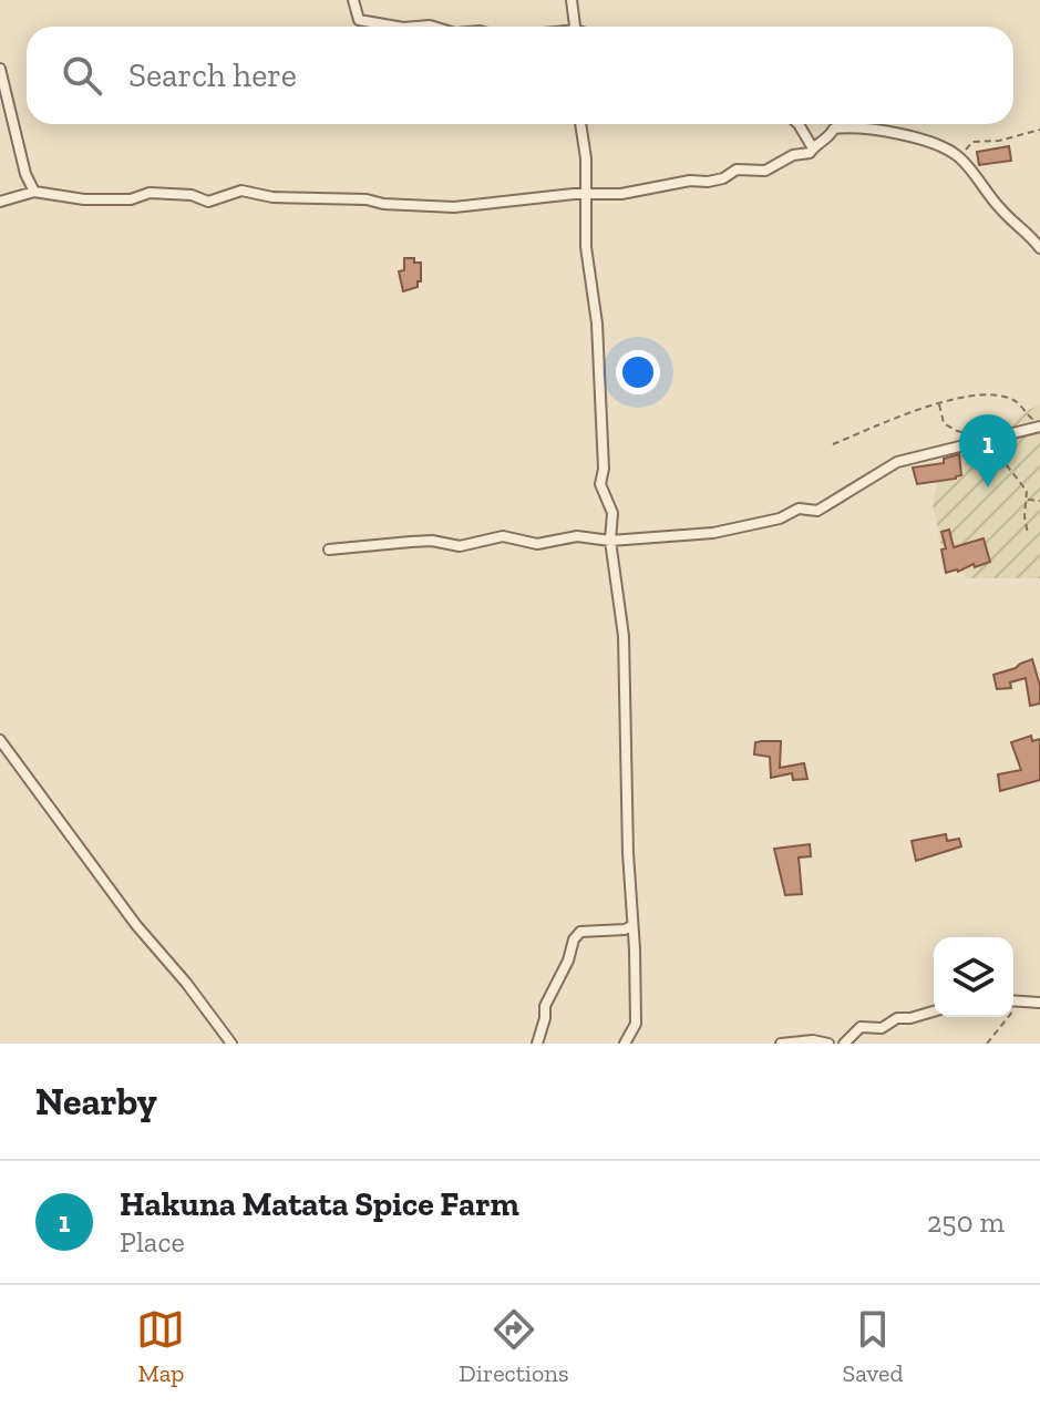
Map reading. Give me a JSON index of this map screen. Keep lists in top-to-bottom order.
{
  "page": {
    "search": "Search here",
    "pins": "1",
    "heading": "Nearby",
    "list": [
      {
        "mark": "1",
        "name": "Hakuna Matata Spice Farm",
        "note": "Place",
        "value": "250 m"
      }
    ],
    "nav": ["Map", "Directions", "Saved"]
  }
}
